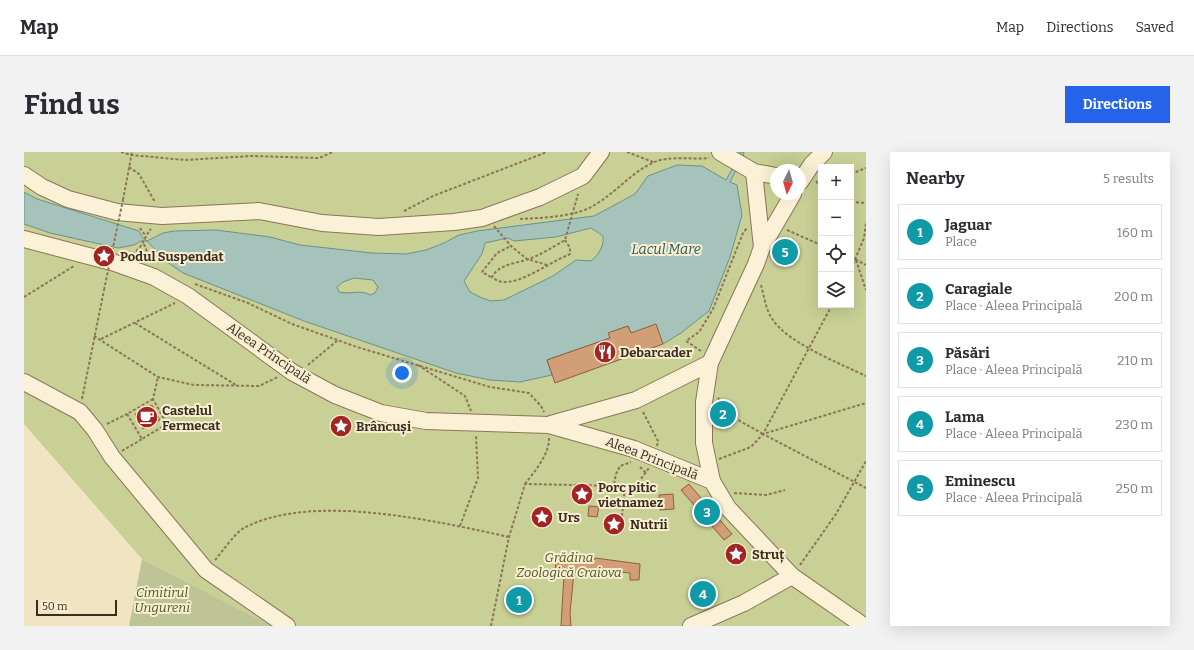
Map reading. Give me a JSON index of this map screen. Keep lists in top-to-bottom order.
{
  "streets": {
    "street": ["Aleea Principală"]
  },
  "water": ["Lacul Mare"],
  "parks": ["Grădina Zoologică Craiova", "Cimitirul Ungureni"],
  "places": {
    "place": [
      "Podul Suspendat",
      "Brâncuși",
      "Porc pitic vietnamez",
      "Urs",
      "Nutrii",
      "Struț"
    ],
    "restaurant": ["Debarcader"],
    "cafe": ["Castelul Fermecat"]
  },
  "scale_bar": "50 m",
  "north": "bottom",
  "page": {
    "header": "Map",
    "nav": ["Map", "Directions", "Saved"],
    "buttons": "Directions",
    "title": "Find us",
    "heading": ["Nearby", "5 results"],
    "map_buttons": ["+", "−"],
    "list": [
      {
        "mark": "1",
        "name": "Jaguar",
        "note": "Place",
        "value": "160 m"
      },
      {
        "mark": "2",
        "name": "Caragiale",
        "note": "Place · Aleea Principală",
        "value": "200 m"
      },
      {
        "mark": "3",
        "name": "Păsări",
        "note": "Place · Aleea Principală",
        "value": "210 m"
      },
      {
        "mark": "4",
        "name": "Lama",
        "note": "Place · Aleea Principală",
        "value": "230 m"
      },
      {
        "mark": "5",
        "name": "Eminescu",
        "note": "Place · Aleea Principală",
        "value": "250 m"
      }
    ],
    "pins": [
      "5",
      "2",
      "3",
      "4",
      "1"
    ],
    "scale": "50 m"
  }
}
